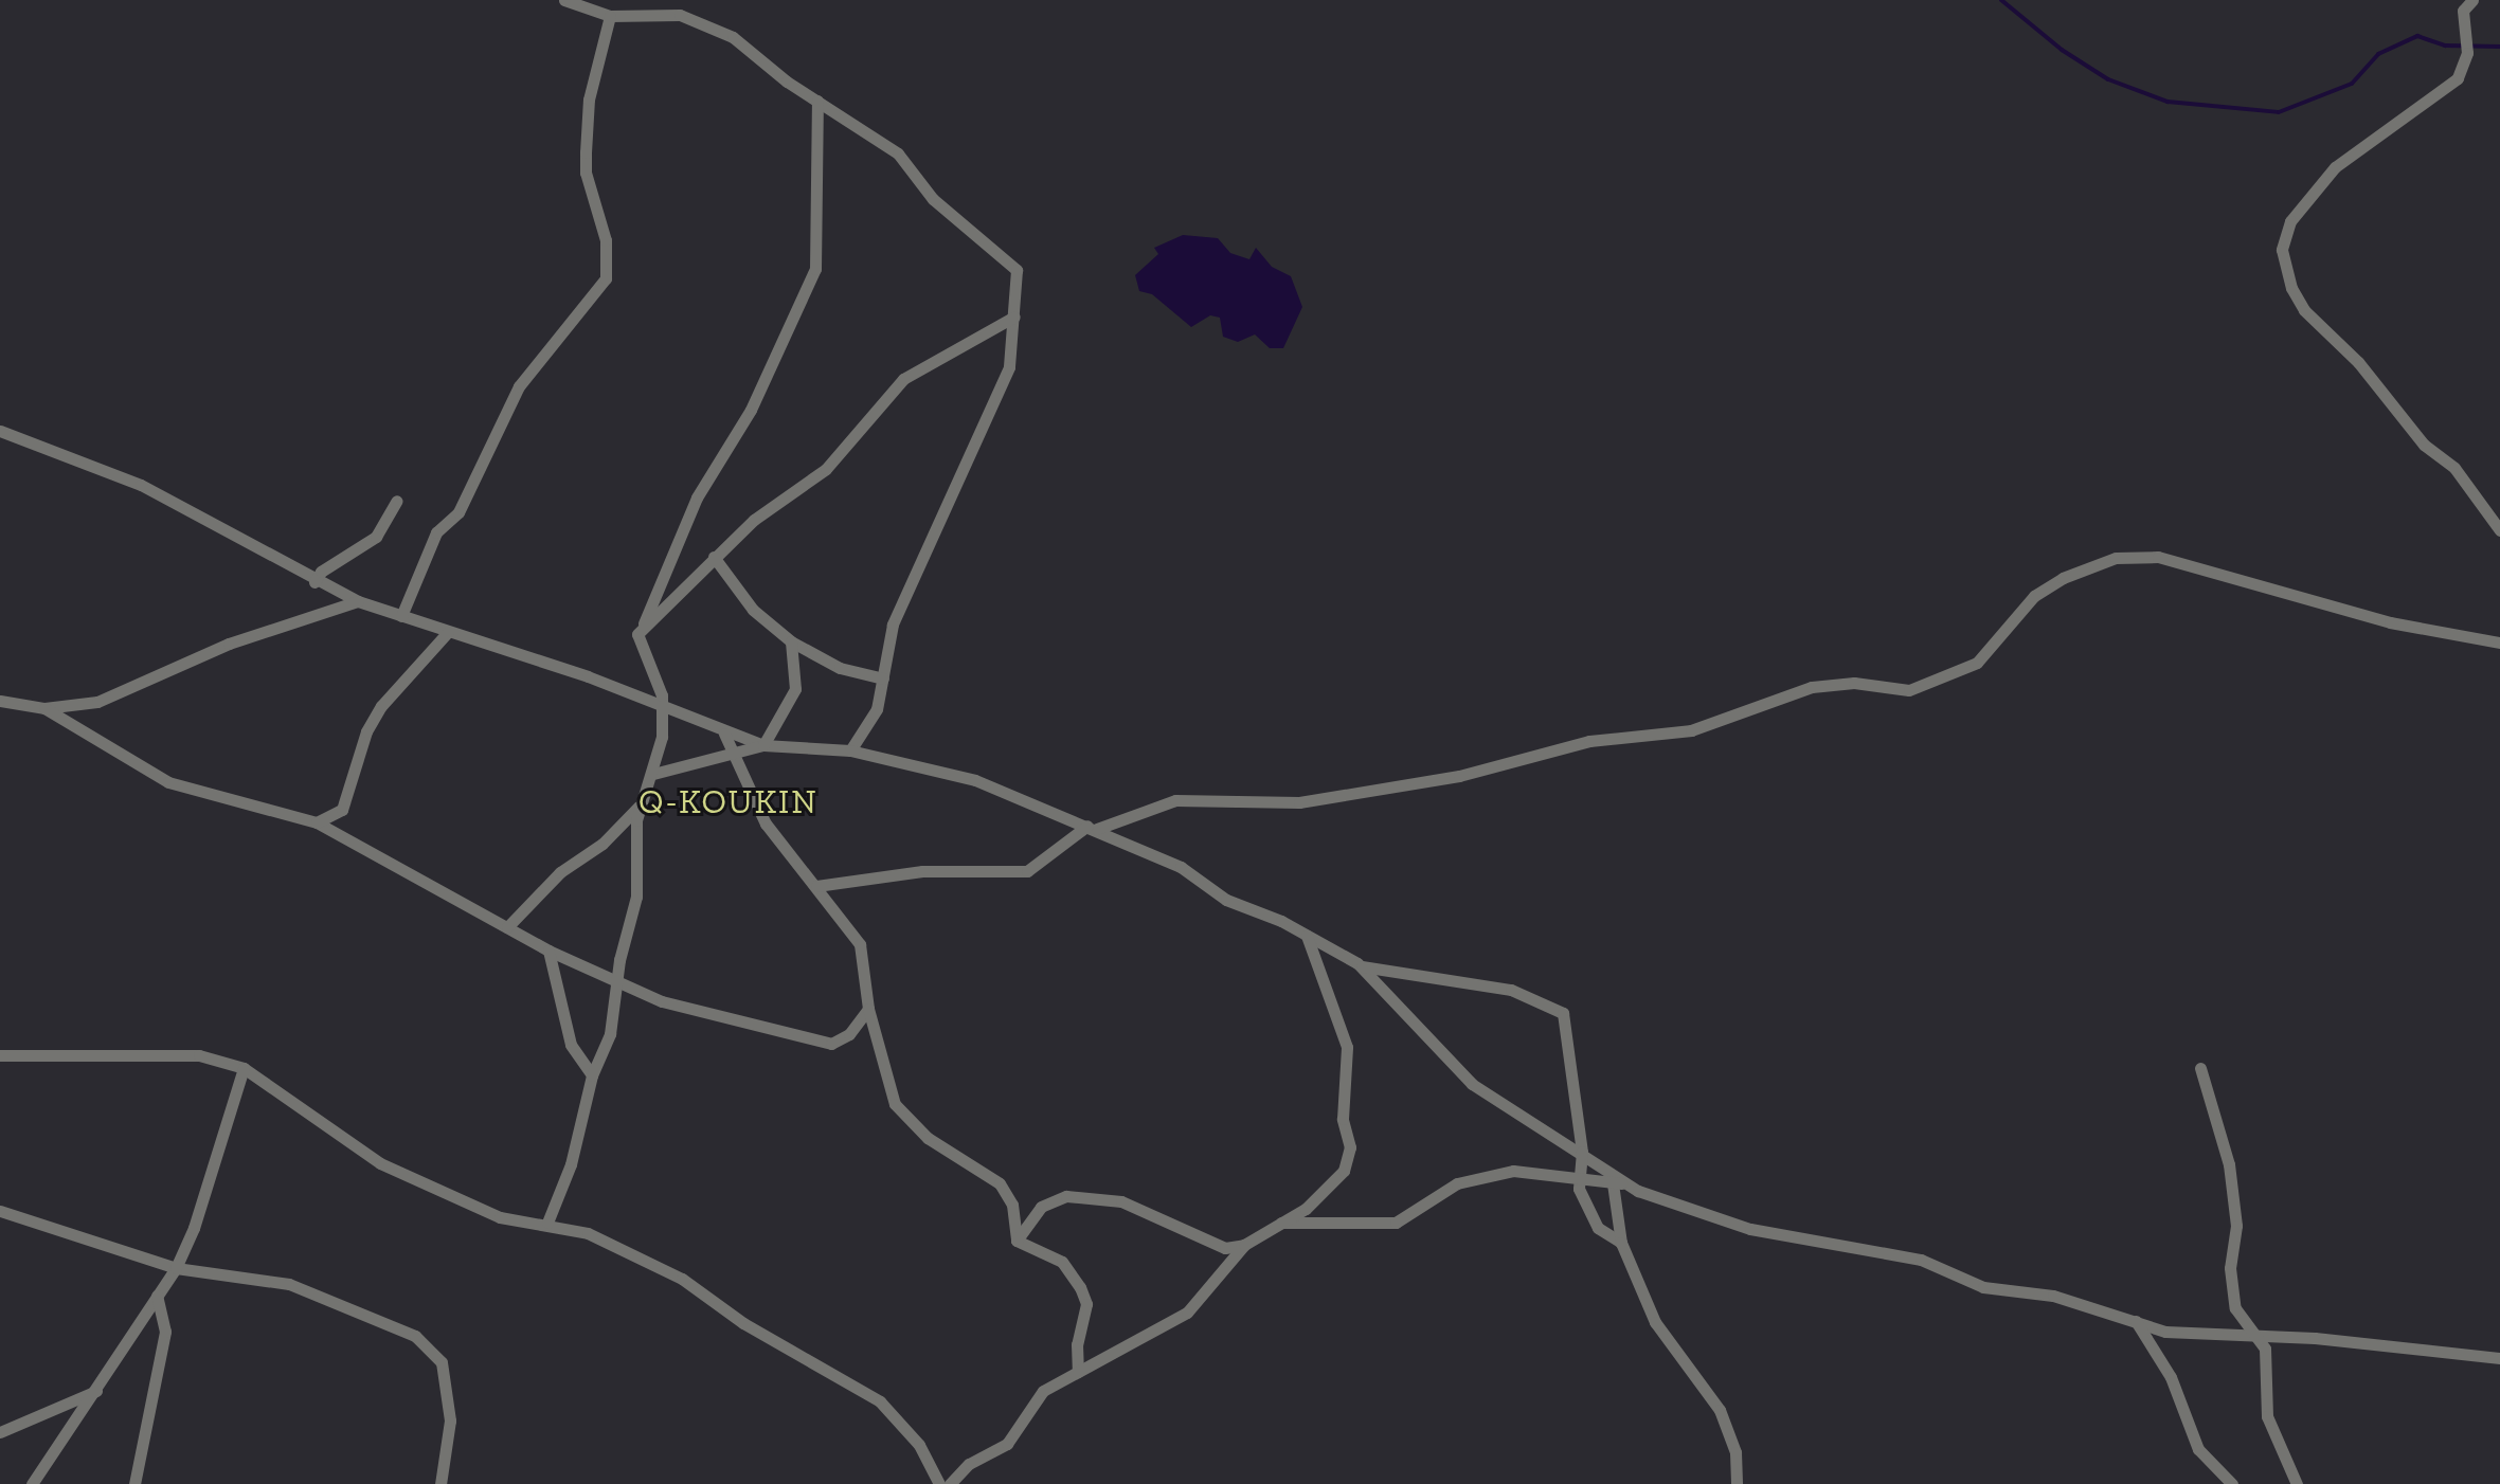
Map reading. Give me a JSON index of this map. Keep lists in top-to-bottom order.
{
  "districts": ["Q-KOUKIN"]
}
